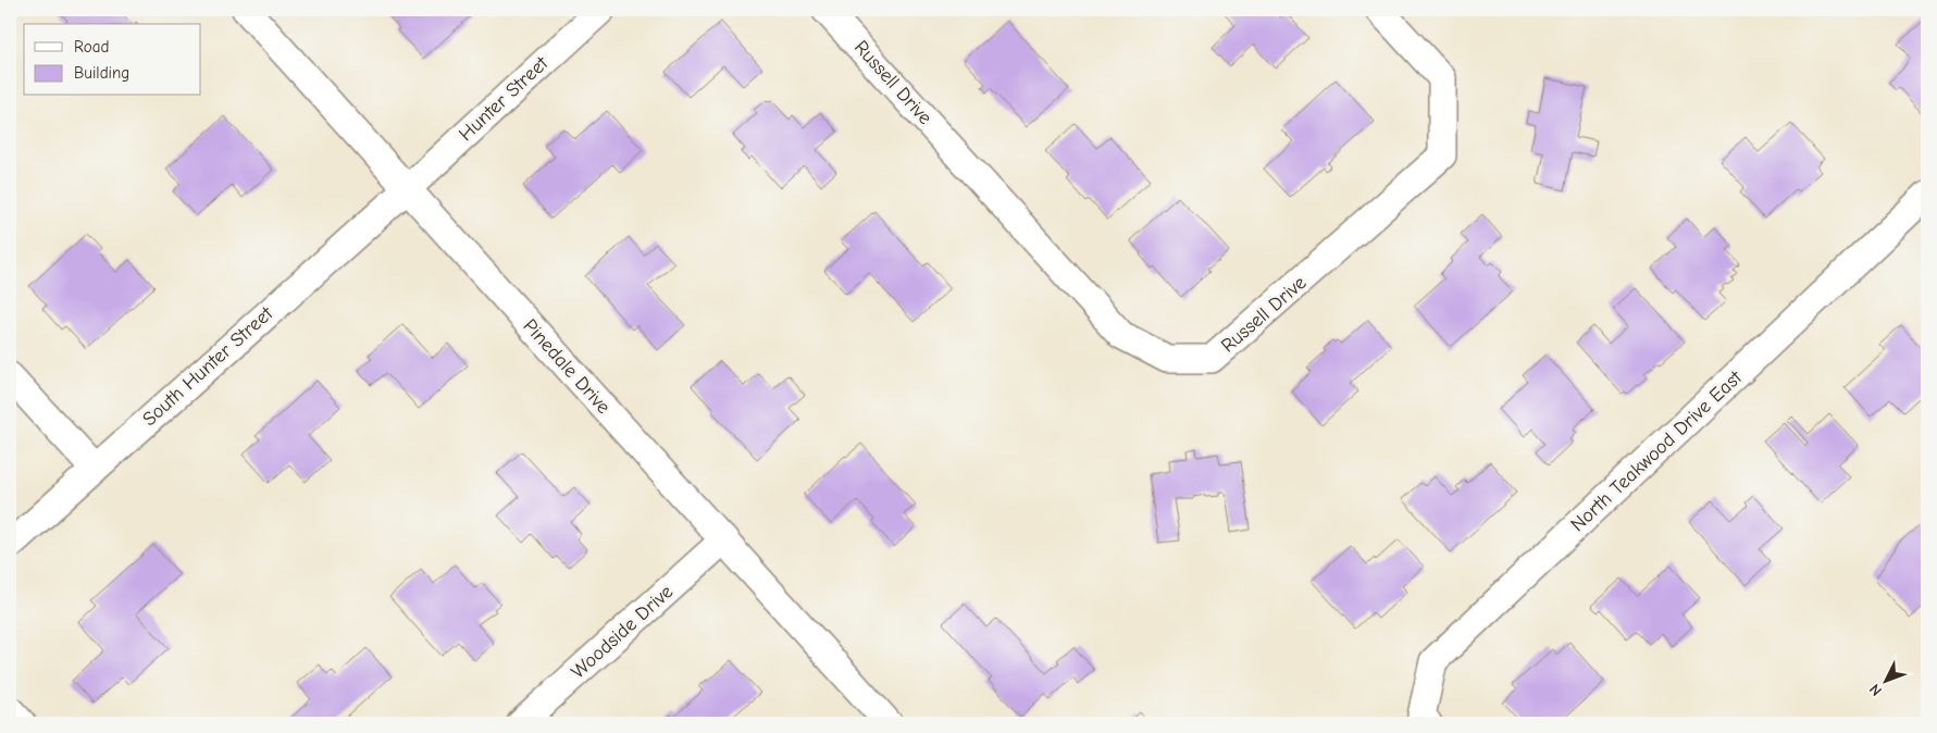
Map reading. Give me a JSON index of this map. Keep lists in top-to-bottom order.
{
  "streets": {
    "street": [
      "Russell Drive",
      "Hunter Street",
      "South Hunter Street",
      "Pinedale Drive",
      "North Teakwood Drive East",
      "Woodside Drive"
    ]
  },
  "crossings": [
    ["Hunter Street", "South Hunter Street"],
    ["Hunter Street", "Pinedale Drive"],
    ["South Hunter Street", "Pinedale Drive"],
    ["Pinedale Drive", "Woodside Drive"]
  ],
  "legend": ["Road", "Building"],
  "north": "bottom left"
}
